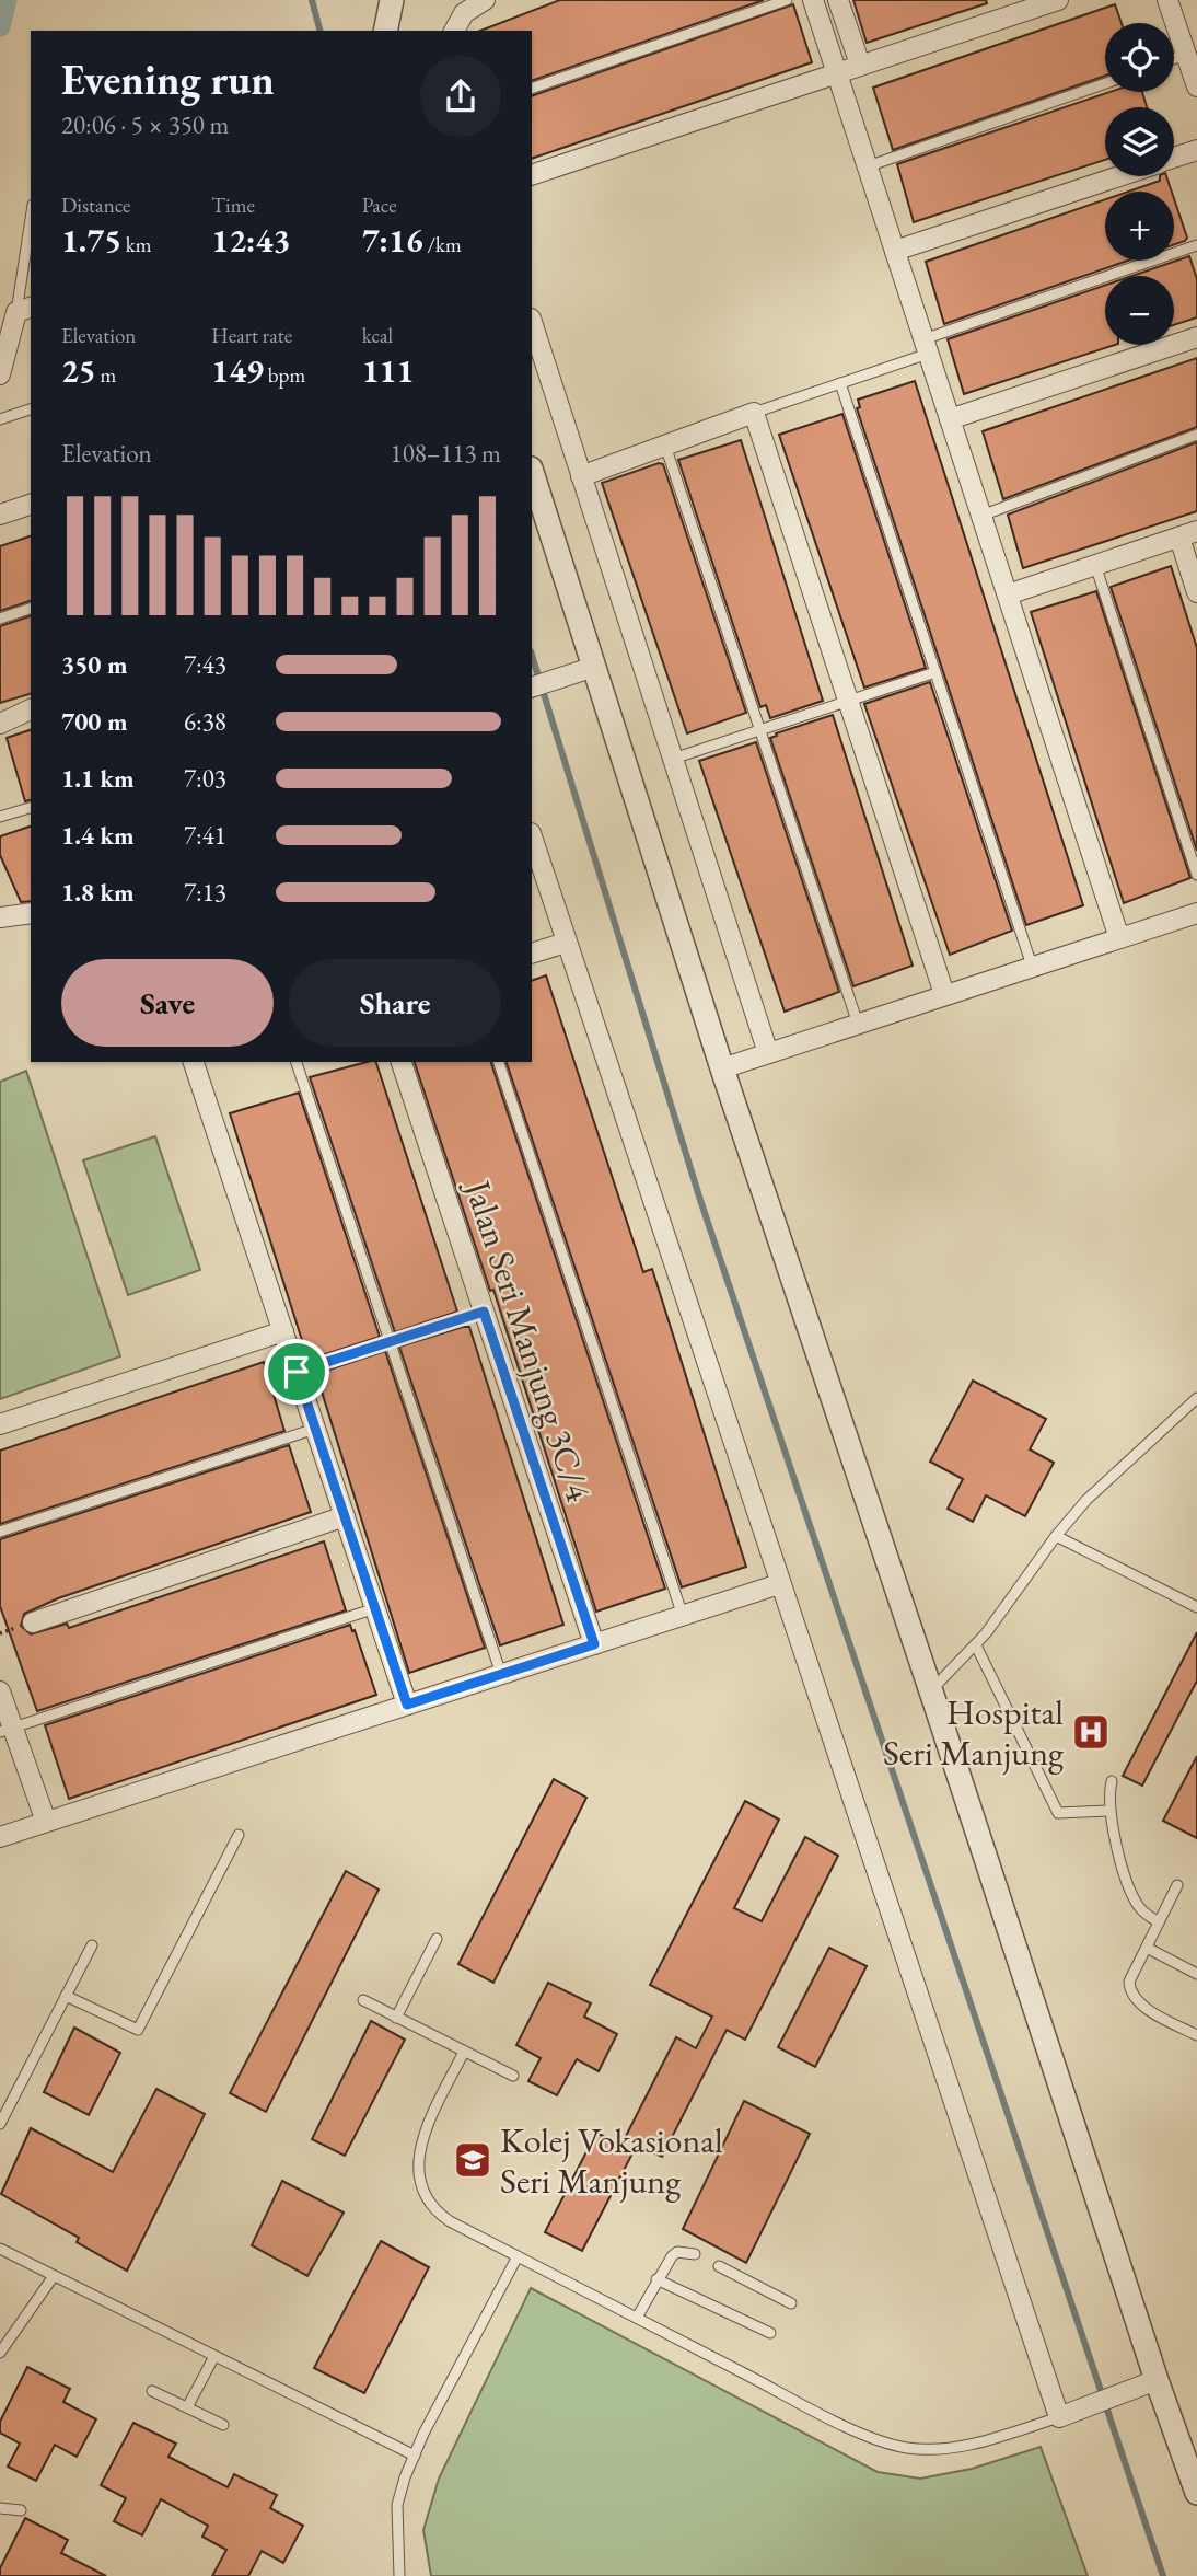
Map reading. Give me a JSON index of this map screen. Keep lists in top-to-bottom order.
{
  "streets": {
    "street": ["Jalan Seri Manjung 3C/4"]
  },
  "places": {
    "hospital": ["Hospital Seri Manjung"],
    "school or university": ["Kolej Vokasional Seri Manjung"]
  },
  "page": {
    "map_buttons": ["+", "−"],
    "heading": ["Evening run", "20:06 · 5 × 350 m"],
    "stats": [
      ["Distance", "1.75 km"],
      ["Time", "12:43"],
      ["Pace", "7:16 /km"],
      ["Elevation", "25 m"],
      ["Heart rate", "149 bpm"],
      ["kcal", "111"]
    ],
    "chart": ["Elevation", "108–113 m"],
    "list": [
      {
        "name": "350 m",
        "note": "7:43"
      },
      {
        "name": "700 m",
        "note": "6:38"
      },
      {
        "name": "1.1 km",
        "note": "7:03"
      },
      {
        "name": "1.4 km",
        "note": "7:41"
      },
      {
        "name": "1.8 km",
        "note": "7:13"
      }
    ],
    "buttons": ["Save", "Share"]
  }
}
